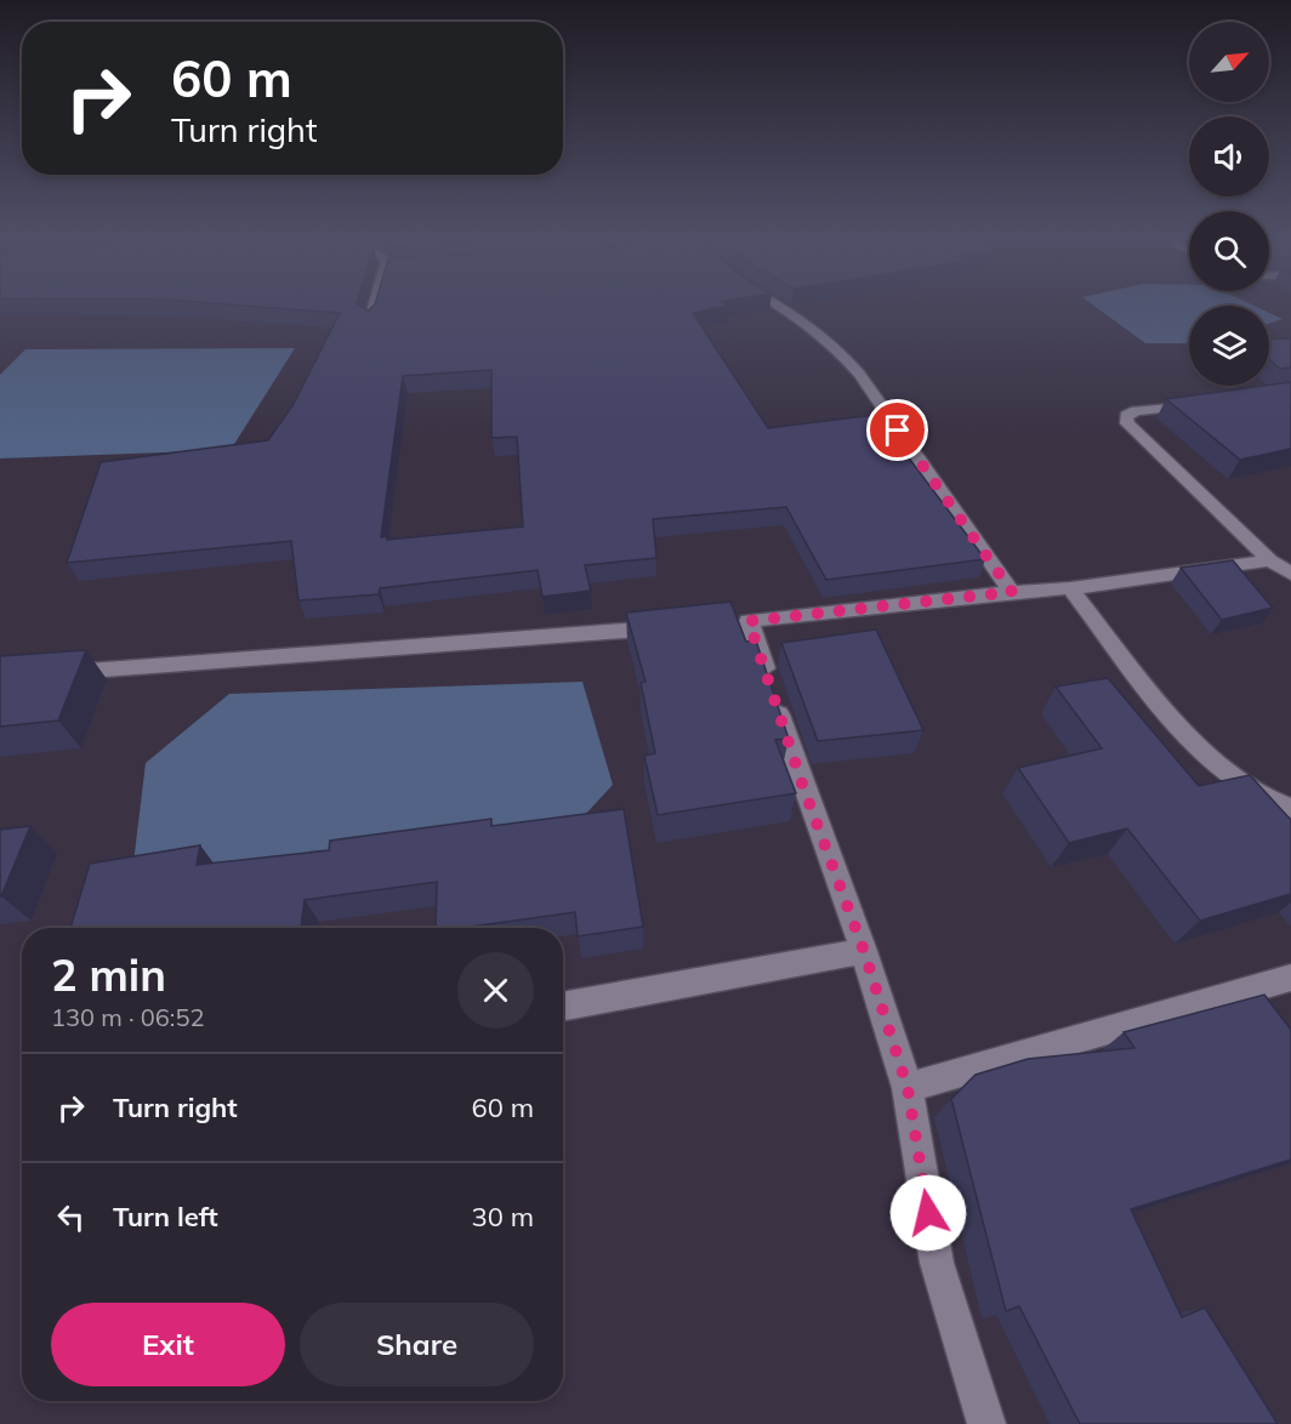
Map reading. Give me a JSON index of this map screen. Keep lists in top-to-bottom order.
{
  "north": "top right",
  "page": {
    "turn": ["60 m", "Turn right"],
    "heading": ["2 min", "130 m · 06:52"],
    "list": [
      {
        "name": "Turn right",
        "value": "60 m"
      },
      {
        "name": "Turn left",
        "value": "30 m"
      }
    ],
    "buttons": ["Exit", "Share"]
  }
}
